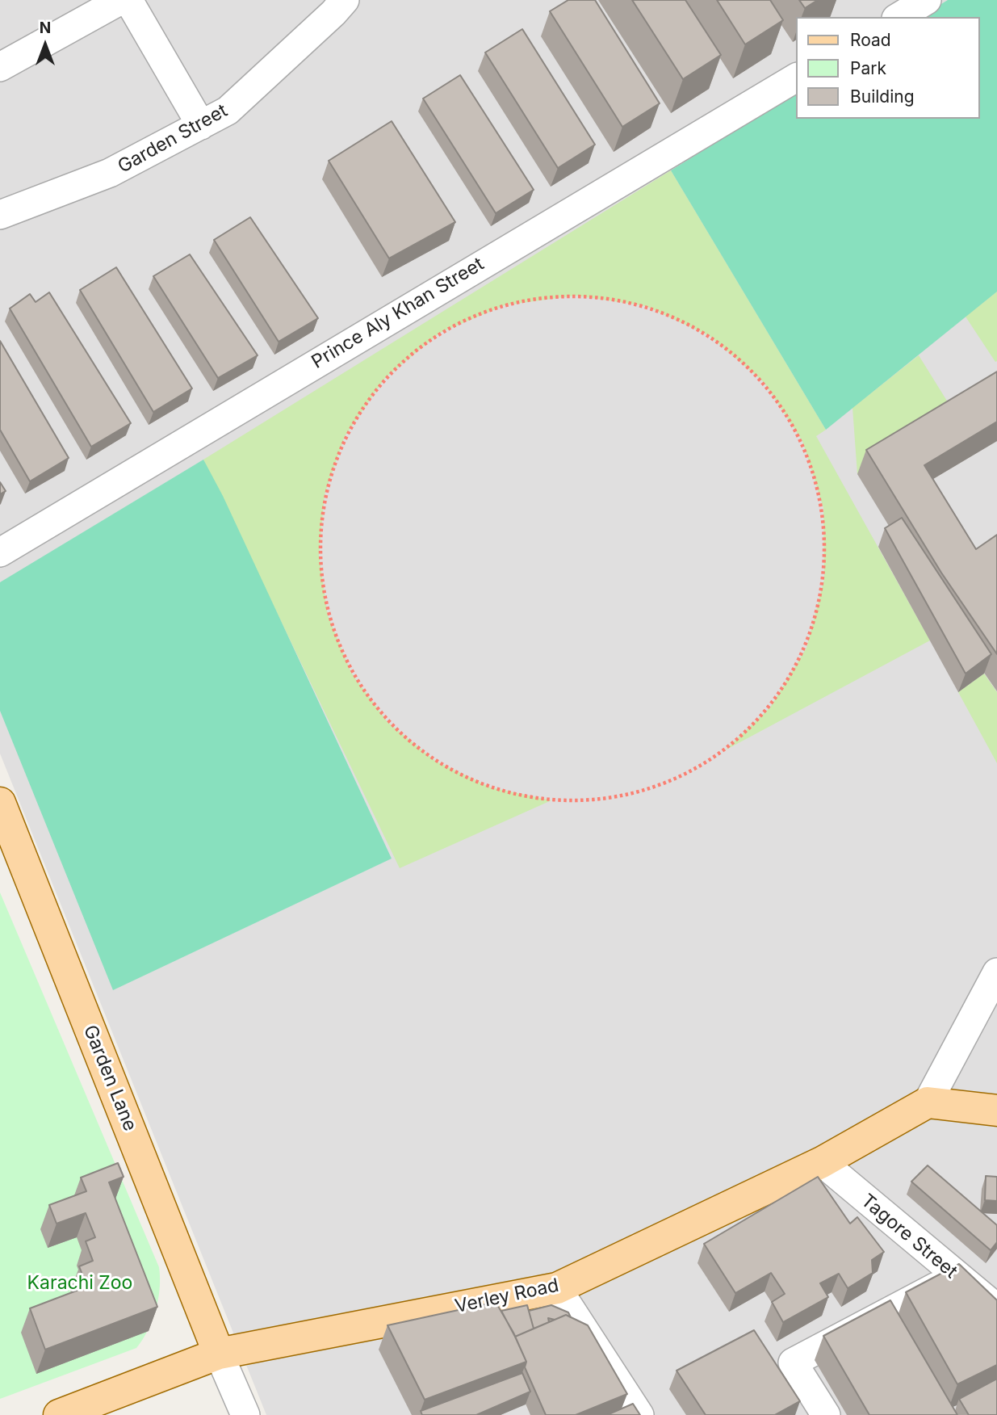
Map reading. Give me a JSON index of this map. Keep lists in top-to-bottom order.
{
  "streets": {
    "main road": ["Garden Lane", "Verley Road"],
    "street": ["Garden Street", "Prince Aly Khan Street", "Tagore Street"]
  },
  "crossings": [
    ["Garden Lane", "Verley Road"],
    ["Tagore Street", "Verley Road"]
  ],
  "parks": ["Karachi Zoo"],
  "legend": ["Road", "Park", "Building"],
  "north": "top"
}
